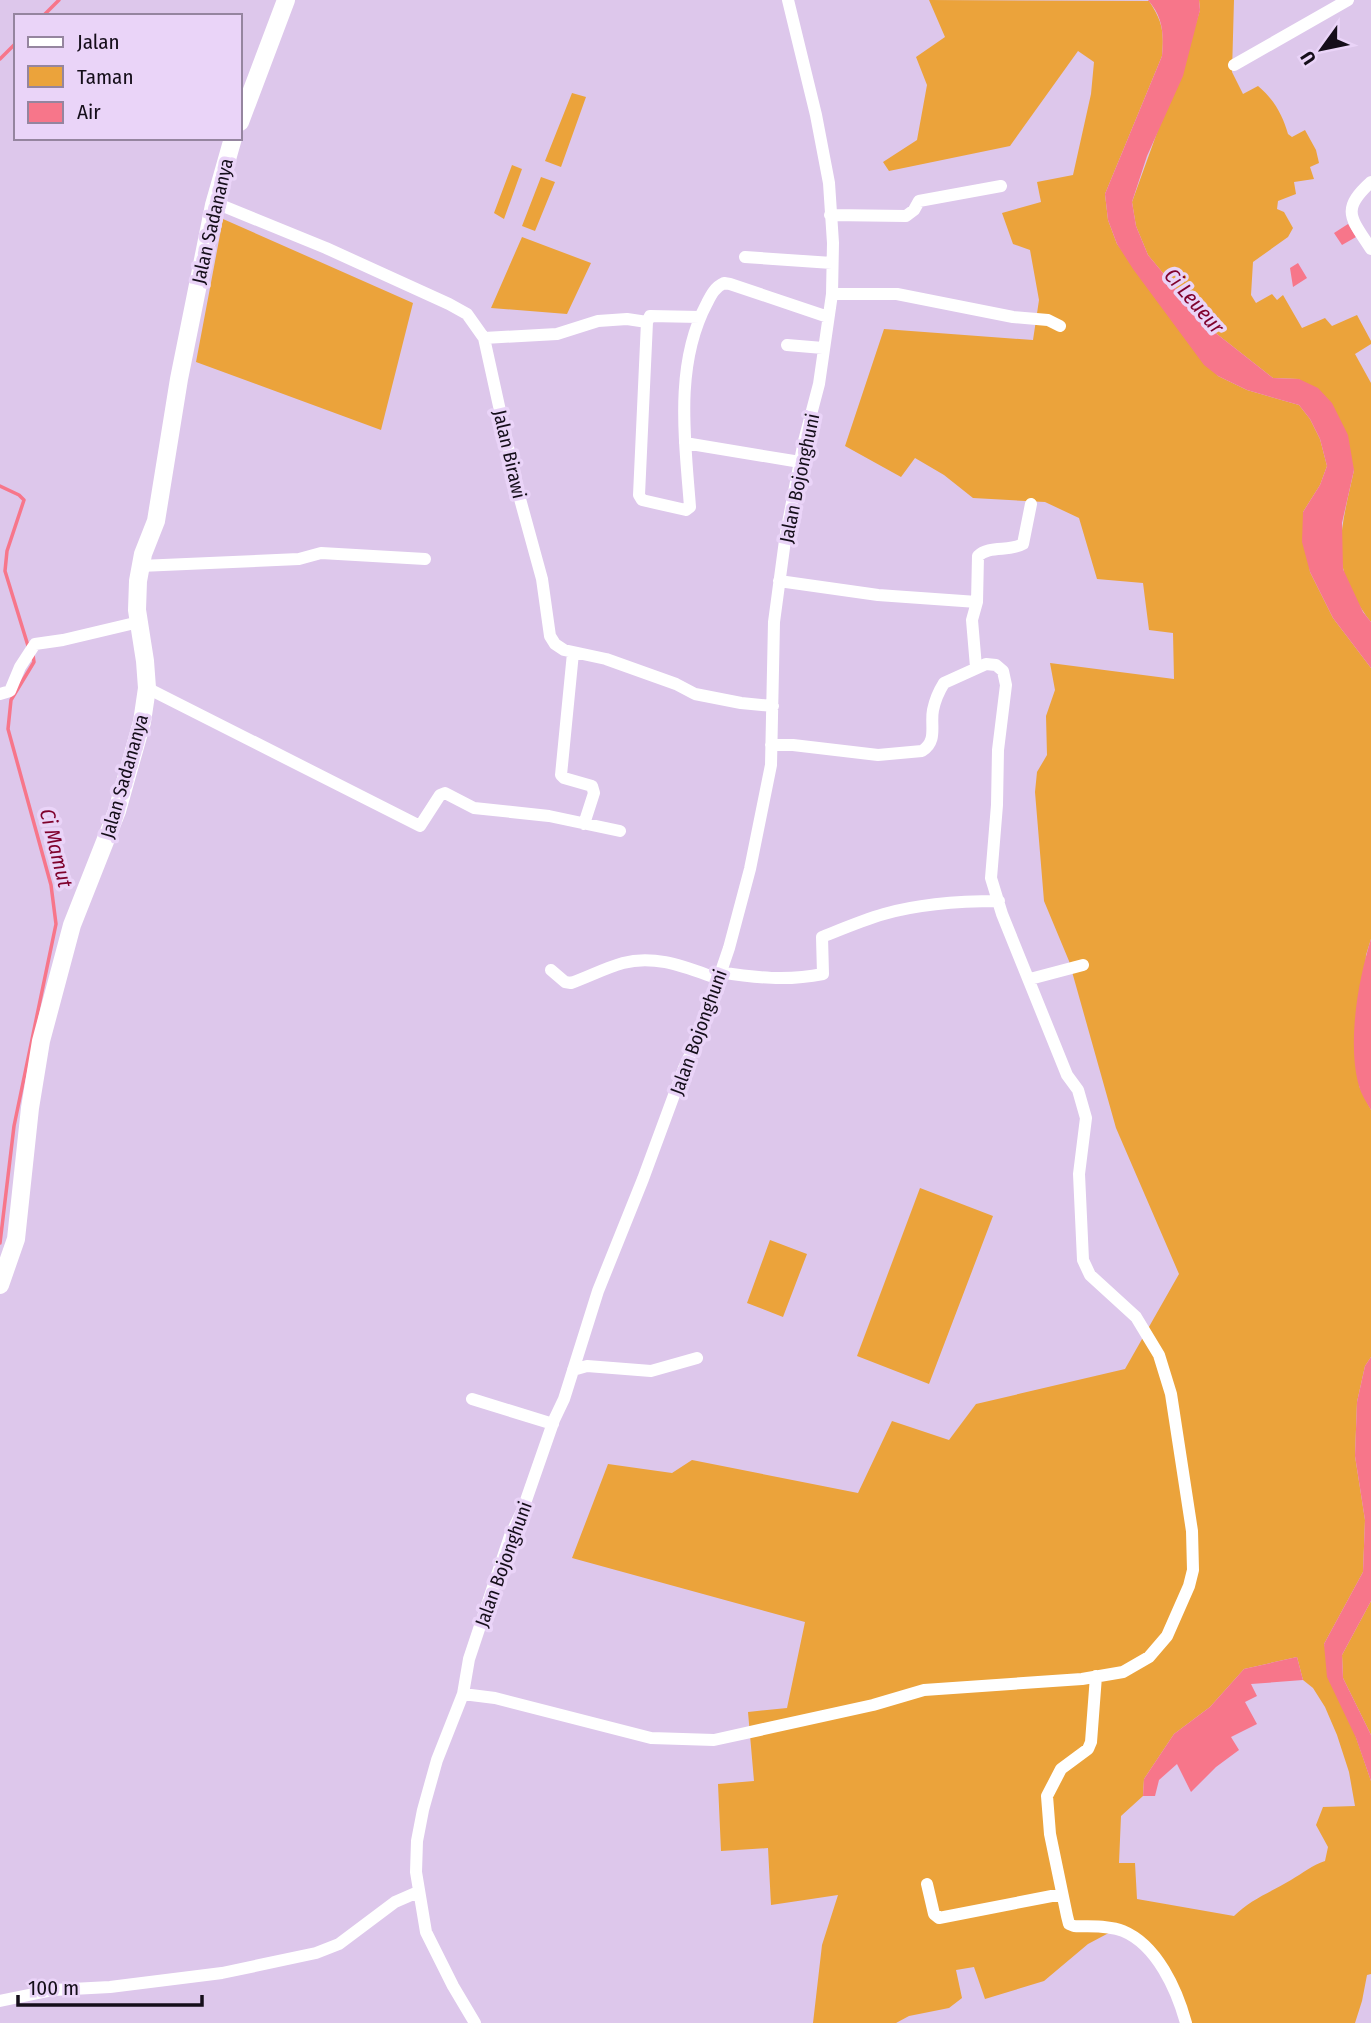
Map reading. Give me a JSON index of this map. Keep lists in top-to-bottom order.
{
  "streets": {
    "street": ["Jalan Sadananya", "Jalan Birawi", "Jalan Bojonghuni"]
  },
  "crossings": [
    ["Jalan Sadananya", "Jalan Birawi"]
  ],
  "water": ["Ci Leueur", "Ci Mamut"],
  "legend": ["Jalan", "Taman", "Air"],
  "scale_bar": "100 m",
  "north": "bottom left"
}
